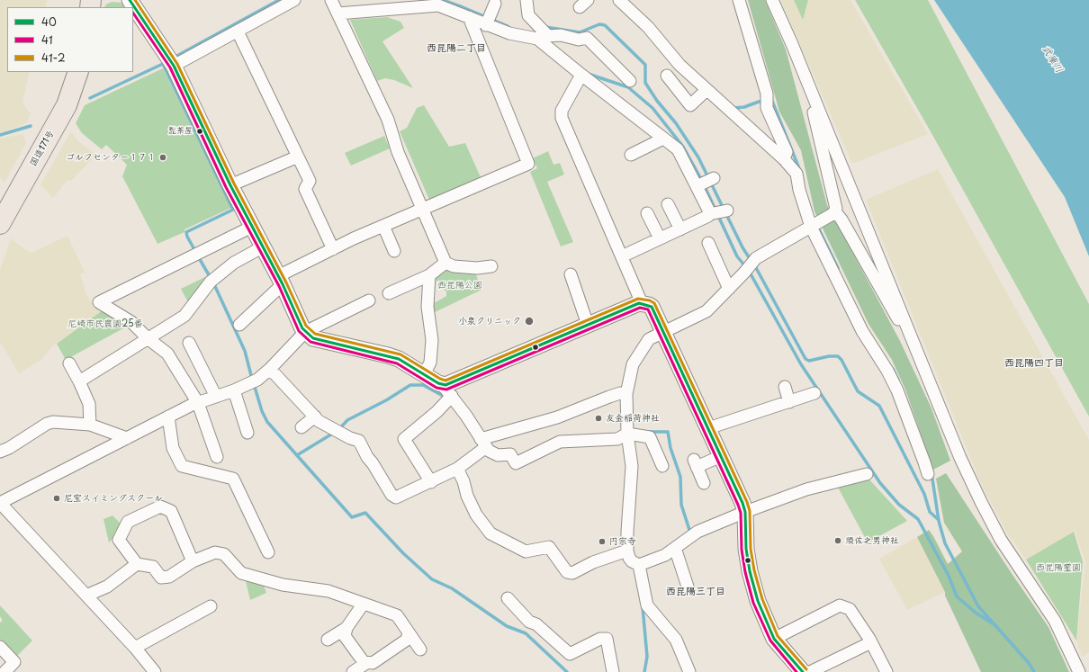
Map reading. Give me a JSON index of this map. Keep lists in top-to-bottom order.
{
  "streets": {
    "highway": ["国道171号"]
  },
  "districts": ["西昆陽二丁目", "西昆陽四丁目", "西昆陽三丁目"],
  "water": ["武庫川"],
  "parks": ["西昆陽公園", "尼崎市民農園25番", "西昆陽霊園"],
  "places": [
    "髭茶屋",
    "ゴルフセンター１７１",
    "小泉クリニック",
    "友金稲荷神社",
    "尼宝スイミングスクール",
    "須佐之男神社",
    "円宗寺"
  ],
  "lines": ["transit line 40", "transit line 41-2", "transit line 41"],
  "legend": ["40", "41", "41-2"]
}
